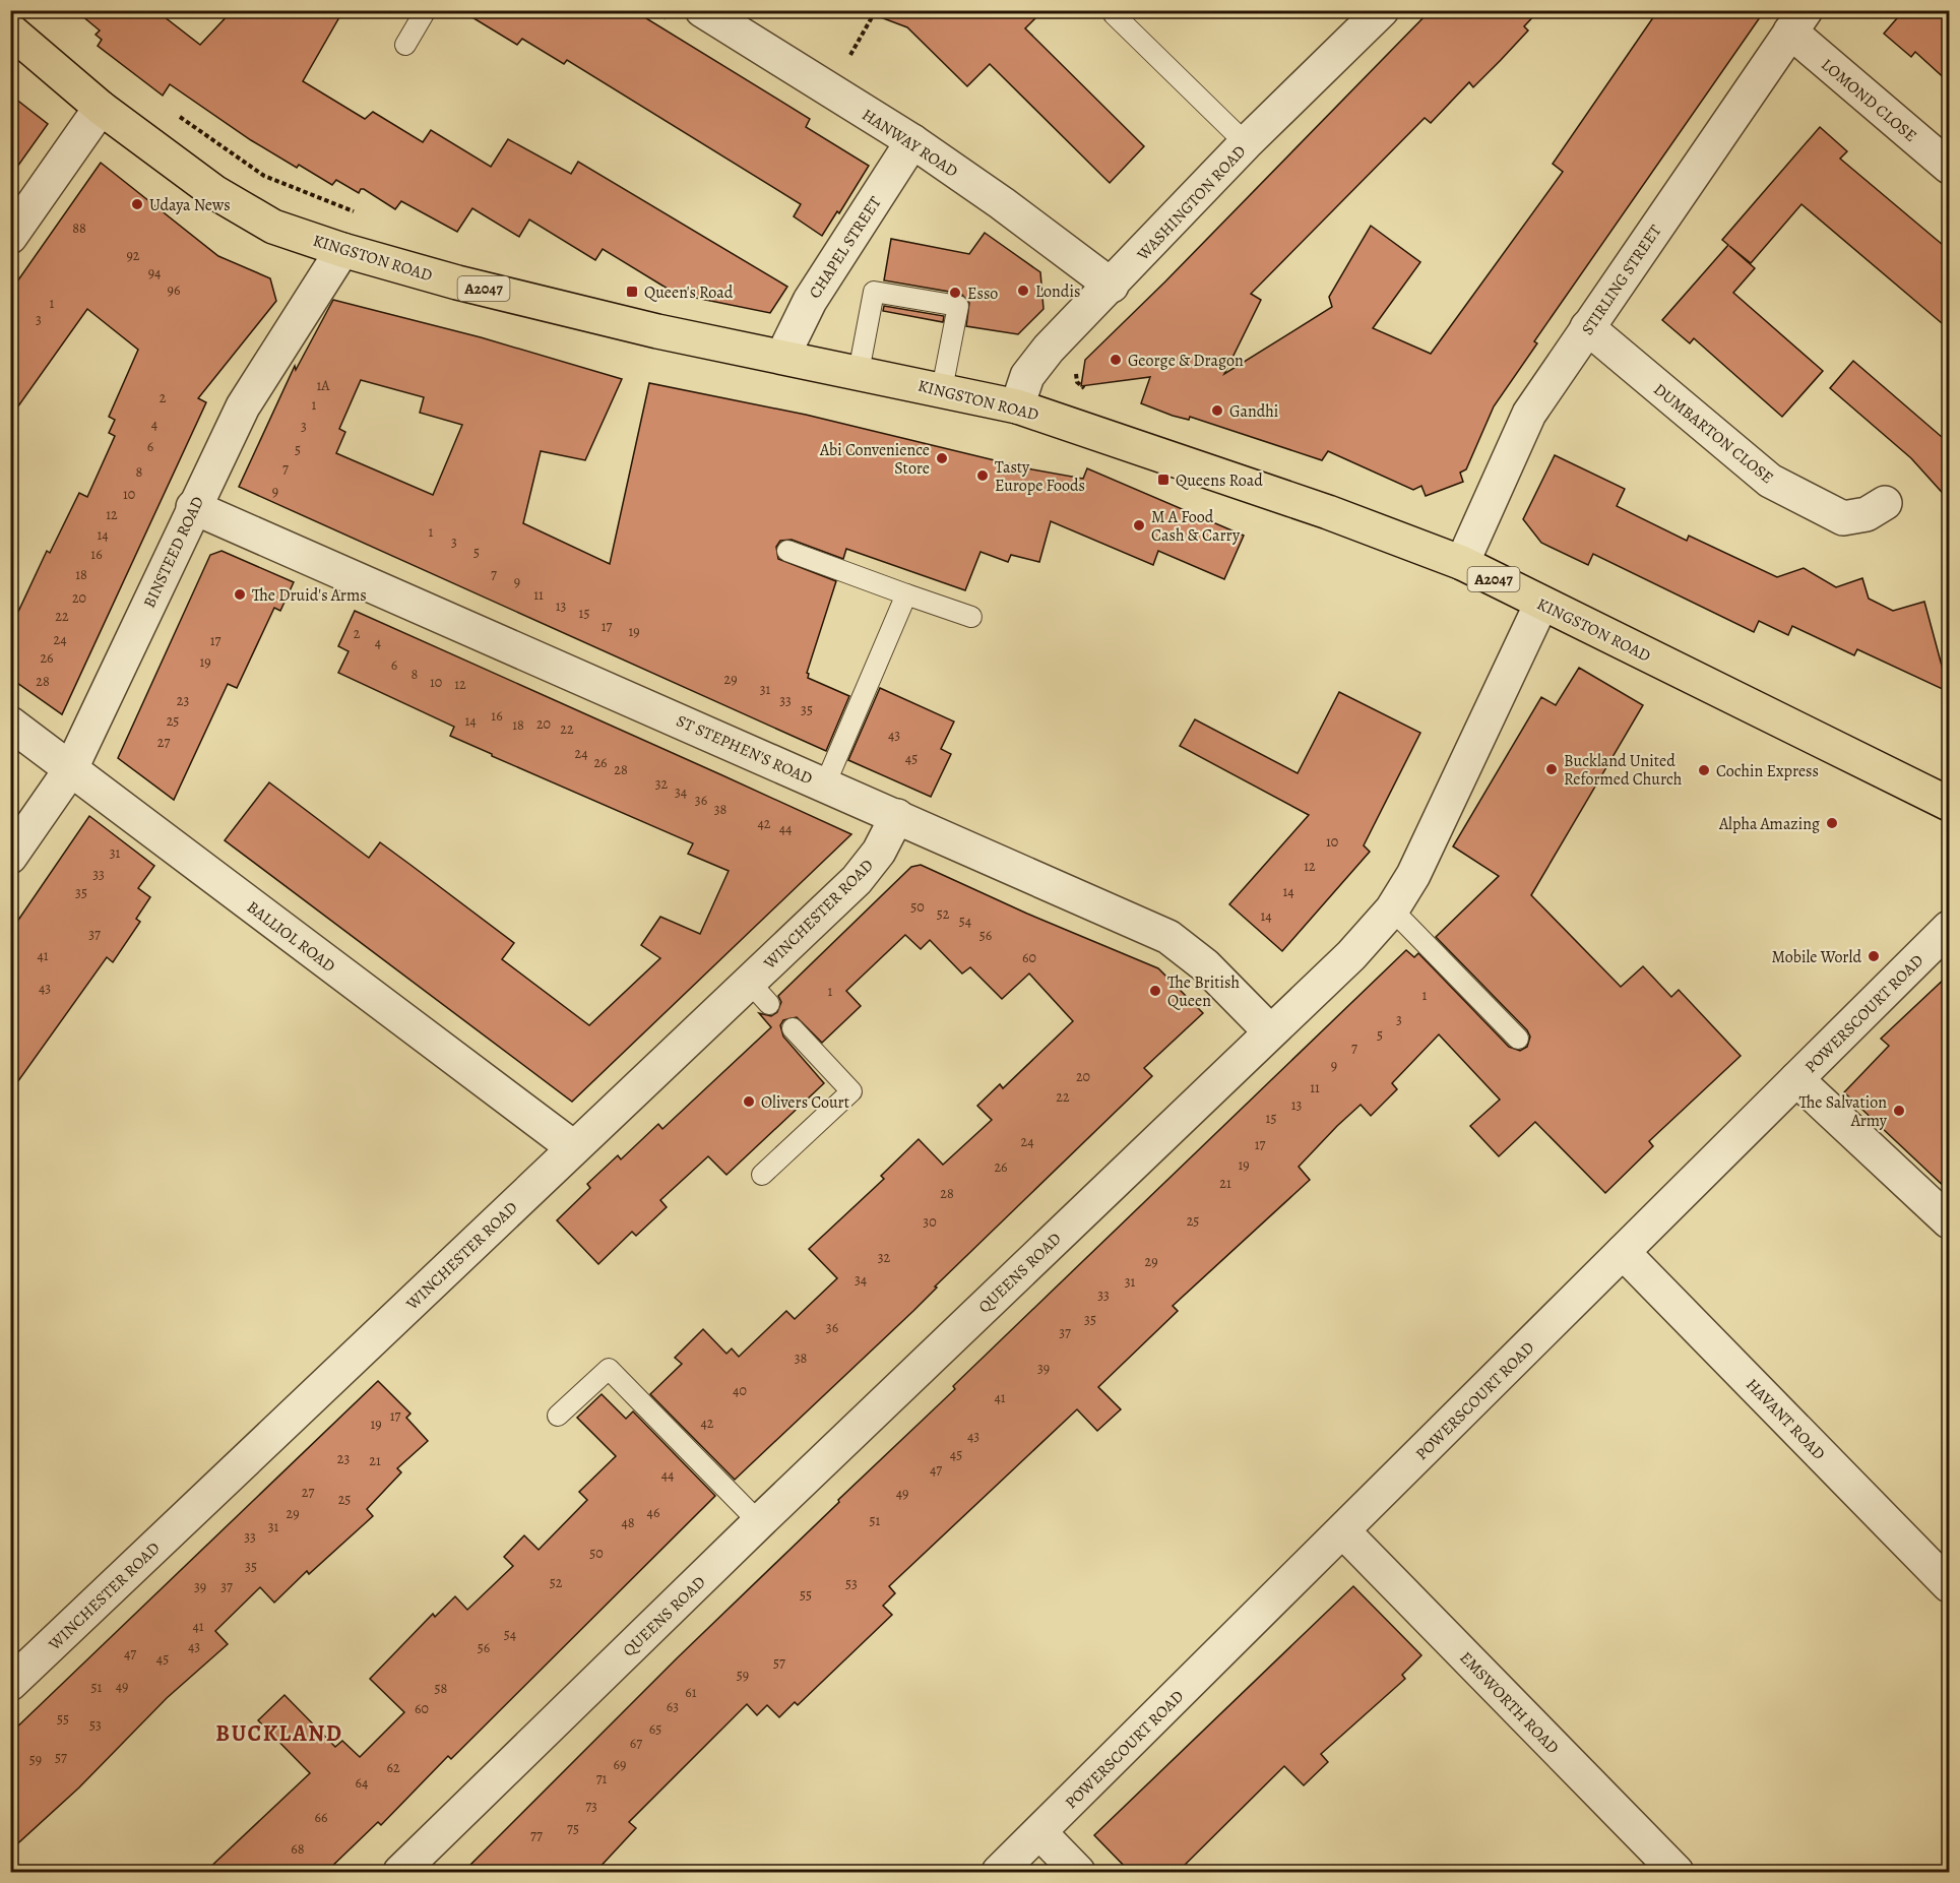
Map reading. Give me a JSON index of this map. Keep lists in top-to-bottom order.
{
  "streets": {
    "main road": ["KINGSTON ROAD", "A2047"],
    "street": [
      "LOMOND CLOSE",
      "HANWAY ROAD",
      "WASHINGTON ROAD",
      "CHAPEL STREET",
      "STIRLING STREET",
      "DUMBARTON CLOSE",
      "BINSTEED ROAD",
      "ST STEPHEN'S ROAD",
      "WINCHESTER ROAD",
      "BALLIOL ROAD",
      "POWERSCOURT ROAD",
      "QUEENS ROAD",
      "HAVANT ROAD",
      "EMSWORTH ROAD"
    ]
  },
  "crossings": [
    ["LOMOND CLOSE", "STIRLING STREET"],
    ["HANWAY ROAD", "WASHINGTON ROAD"],
    ["HANWAY ROAD", "CHAPEL STREET"],
    ["WASHINGTON ROAD", "KINGSTON ROAD"],
    ["CHAPEL STREET", "KINGSTON ROAD"],
    ["KINGSTON ROAD", "STIRLING STREET"],
    ["KINGSTON ROAD", "BINSTEED ROAD"],
    ["KINGSTON ROAD", "QUEENS ROAD"],
    ["STIRLING STREET", "DUMBARTON CLOSE"],
    ["BINSTEED ROAD", "ST STEPHEN'S ROAD"],
    ["BINSTEED ROAD", "BALLIOL ROAD"],
    ["ST STEPHEN'S ROAD", "WINCHESTER ROAD"],
    ["ST STEPHEN'S ROAD", "QUEENS ROAD"],
    ["WINCHESTER ROAD", "BALLIOL ROAD"],
    ["POWERSCOURT ROAD", "HAVANT ROAD"],
    ["POWERSCOURT ROAD", "EMSWORTH ROAD"]
  ],
  "districts": ["BUCKLAND"],
  "places": {
    "other": [
      "Udaya News",
      "Londis",
      "Esso",
      "George & Dragon",
      "Gandhi",
      "Abi Convenience Store",
      "Tasty Europe Foods",
      "M A Food Cash & Carry",
      "The Druid's Arms",
      "Buckland United Reformed Church",
      "Cochin Express",
      "Alpha Amazing",
      "Mobile World",
      "The British Queen",
      "Olivers Court",
      "The Salvation Army"
    ],
    "transit": ["Queen's Road", "Queens Road"]
  },
  "house_numbers": [
    "88",
    "92",
    "94",
    "96",
    "1",
    "3",
    "1A",
    "2",
    "1",
    "4",
    "3",
    "6",
    "5",
    "7",
    "8",
    "9",
    "10",
    "12",
    "1",
    "14",
    "3",
    "5",
    "16",
    "18",
    "7",
    "9",
    "11",
    "20",
    "13",
    "15",
    "22",
    "17",
    "19",
    "2",
    "24",
    "17",
    "4",
    "26",
    "19",
    "6",
    "8",
    "29",
    "28",
    "10",
    "12",
    "31",
    "23",
    "33",
    "35",
    "16",
    "25",
    "14",
    "20",
    "18",
    "22",
    "43",
    "27",
    "24",
    "45",
    "26",
    "28",
    "32",
    "34",
    "36",
    "38",
    "42",
    "44",
    "10",
    "31",
    "12",
    "33",
    "14",
    "35",
    "50",
    "52",
    "14",
    "54",
    "37",
    "56",
    "41",
    "60",
    "43",
    "1",
    "1",
    "3",
    "5",
    "7",
    "9",
    "20",
    "11",
    "22",
    "13",
    "15",
    "24",
    "17",
    "19",
    "26",
    "21",
    "28",
    "25",
    "30",
    "32",
    "29",
    "34",
    "31",
    "33",
    "35",
    "36",
    "37",
    "38",
    "39",
    "40",
    "41",
    "17",
    "42",
    "19",
    "43",
    "45",
    "23",
    "21",
    "47",
    "44",
    "27",
    "49",
    "25",
    "46",
    "29",
    "51",
    "48",
    "31",
    "33",
    "50",
    "35",
    "52",
    "53",
    "39",
    "37",
    "55",
    "41",
    "54",
    "43",
    "56",
    "47",
    "45",
    "57",
    "59",
    "49",
    "51",
    "58",
    "61",
    "63",
    "60",
    "55",
    "53",
    "65",
    "67",
    "57",
    "59",
    "69",
    "62",
    "71",
    "64",
    "73",
    "66",
    "75",
    "77",
    "68"
  ]
}
